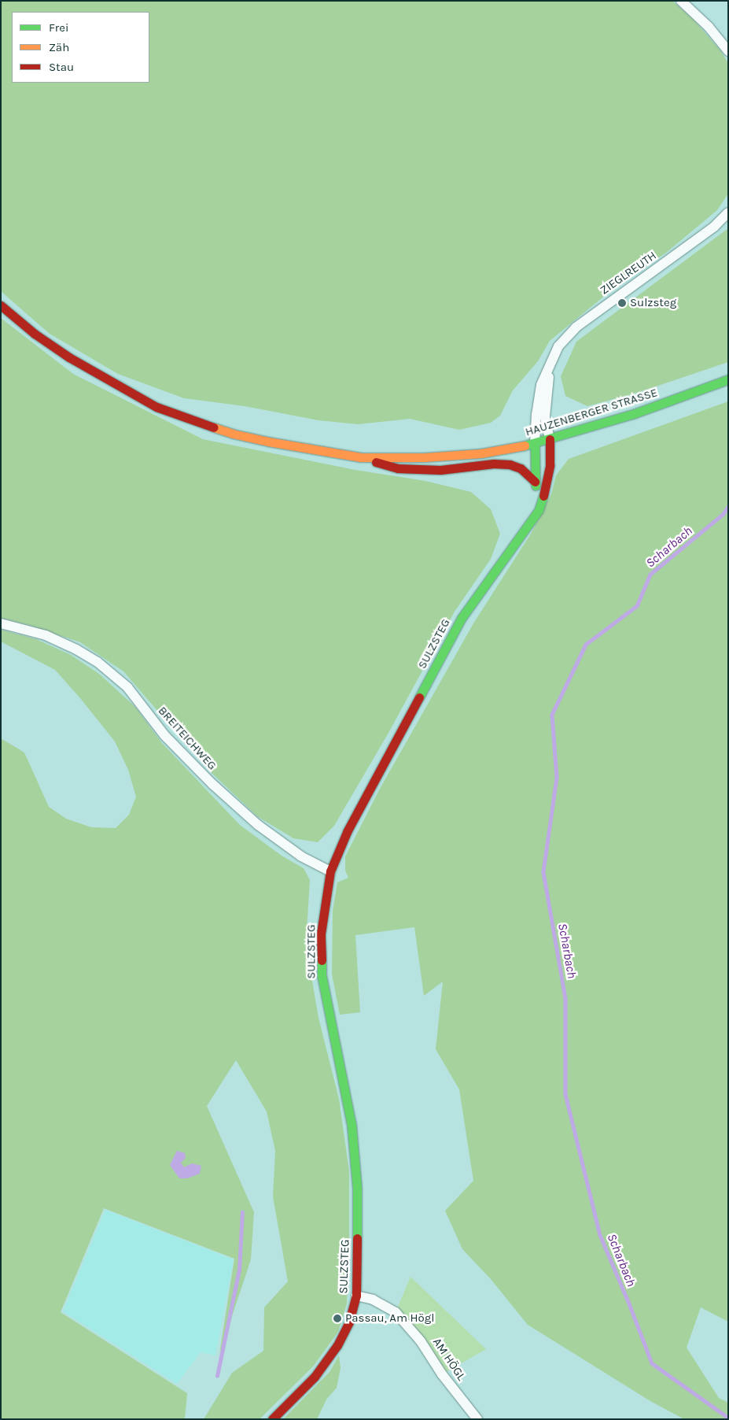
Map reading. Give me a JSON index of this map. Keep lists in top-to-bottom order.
{
  "streets": {
    "street": [
      "ZIEGLREUTH",
      "HAUZENBERGER STRASSE",
      "SULZSTEG",
      "BREITEICHWEG",
      "AM HÖGL"
    ]
  },
  "crossings": [
    ["ZIEGLREUTH", "HAUZENBERGER STRASSE"],
    ["ZIEGLREUTH", "SULZSTEG"],
    ["HAUZENBERGER STRASSE", "SULZSTEG"],
    ["SULZSTEG", "BREITEICHWEG"],
    ["SULZSTEG", "AM HÖGL"]
  ],
  "water": ["Scharbach"],
  "places": ["Sulzsteg", "Passau, Am Högl"],
  "legend": ["Frei", "Zäh", "Stau"]
}
